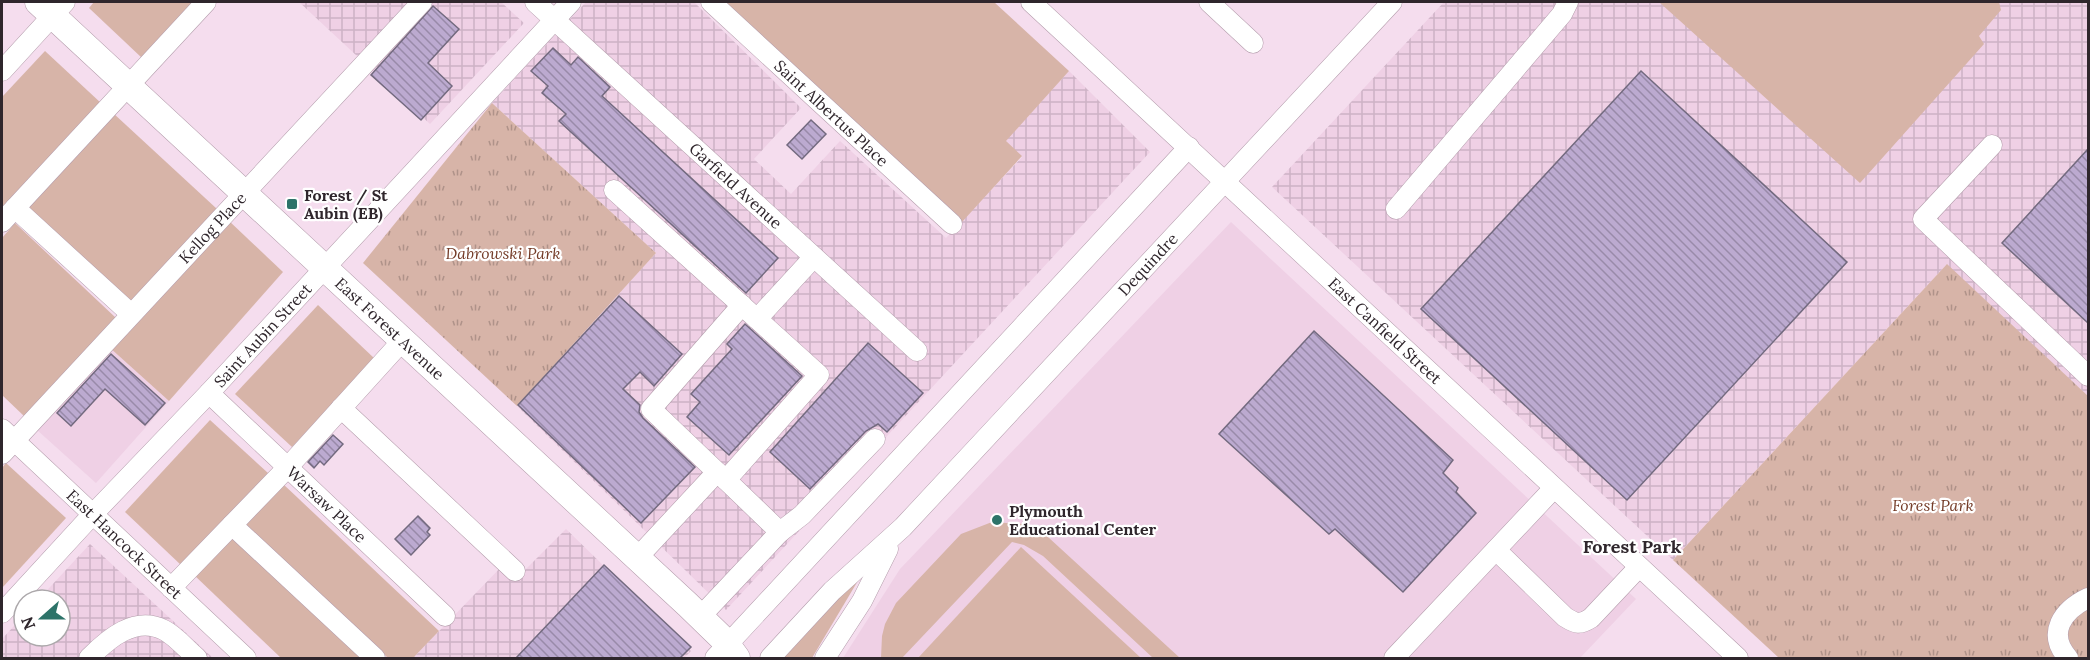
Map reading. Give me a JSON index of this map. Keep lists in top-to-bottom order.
{
  "streets": {
    "main road": ["East Forest Avenue"],
    "street": [
      "Saint Albertus Place",
      "Garfield Avenue",
      "Kellog Place",
      "Dequindre",
      "East Canfield Street",
      "Saint Aubin Street",
      "Warsaw Place",
      "East Hancock Street"
    ]
  },
  "crossings": [
    ["Garfield Avenue", "Saint Aubin Street"],
    ["Kellog Place", "East Forest Avenue"],
    ["Kellog Place", "East Hancock Street"],
    ["Dequindre", "East Canfield Street"],
    ["East Forest Avenue", "Saint Aubin Street"],
    ["Saint Aubin Street", "Warsaw Place"],
    ["Saint Aubin Street", "East Hancock Street"]
  ],
  "districts": ["Forest Park"],
  "parks": ["Dabrowski Park", "Forest Park"],
  "places": {
    "transit": ["Forest / St Aubin (EB)"],
    "other": ["Plymouth Educational Center"]
  },
  "north": "left"
}
